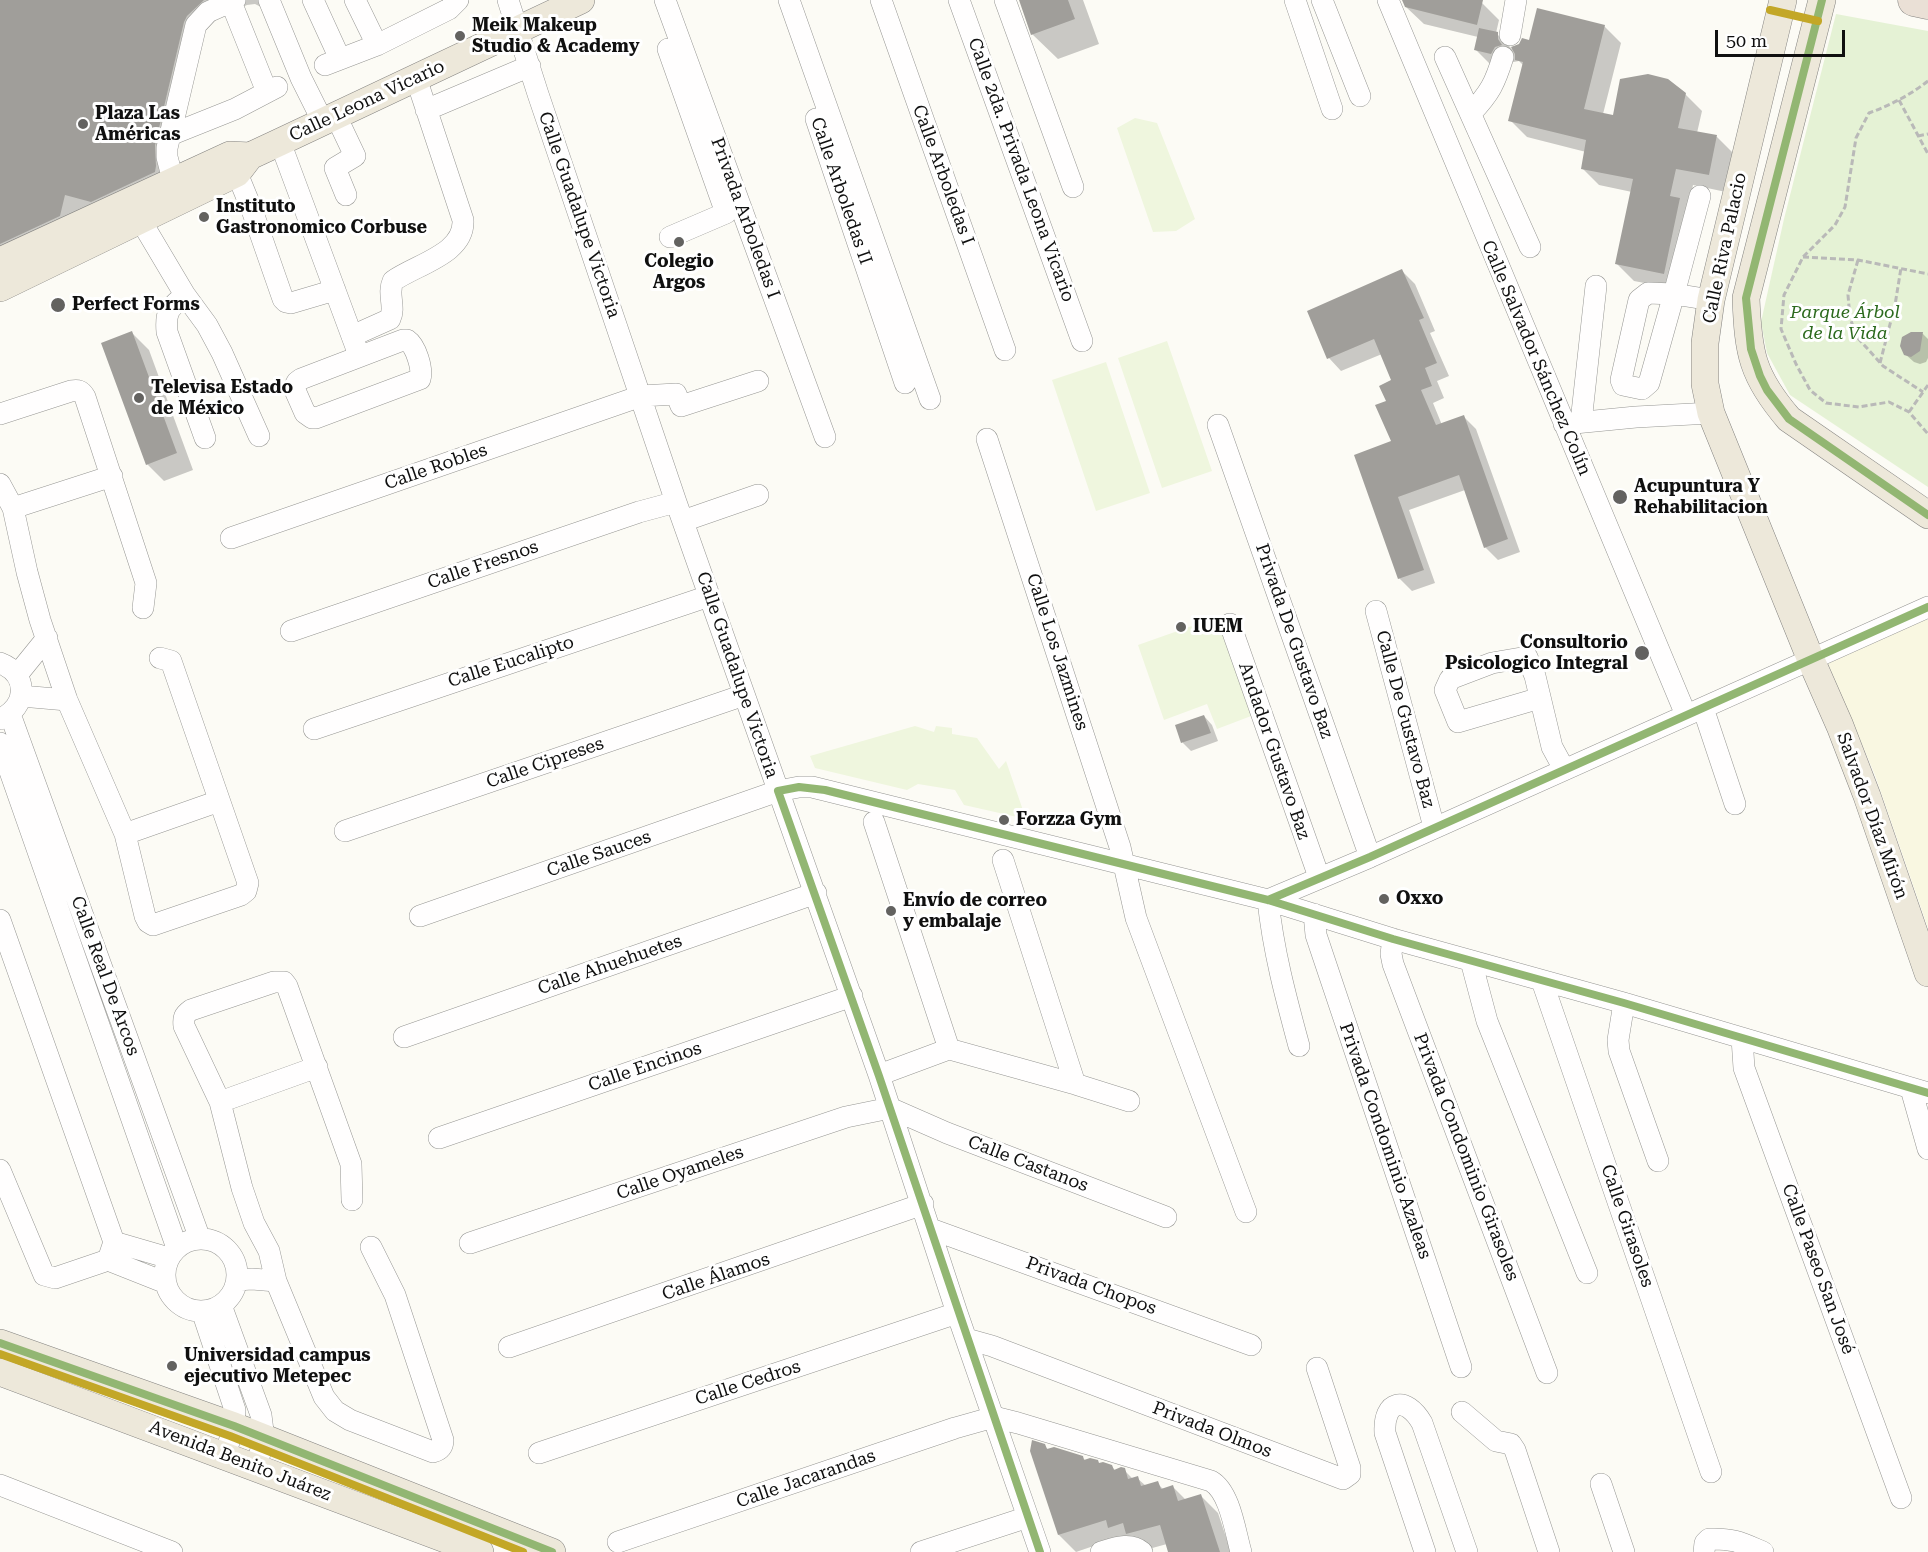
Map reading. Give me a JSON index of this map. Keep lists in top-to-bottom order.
{
  "streets": {
    "main road": [
      "Calle Leona Vicario",
      "Calle Riva Palacio",
      "Salvador Díaz Mirón",
      "Avenida Benito Juárez"
    ],
    "street": [
      "Calle 2da. Privada Leona Vicario",
      "Calle Arboledas I",
      "Calle Arboledas II",
      "Calle Guadalupe Victoria",
      "Privada Arboledas I",
      "Calle Salvador Sánchez Colín",
      "Calle Robles",
      "Calle Fresnos",
      "Privada De Gustavo Baz",
      "Calle Los Jazmines",
      "Calle Eucalipto",
      "Calle De Gustavo Baz",
      "Andador Gustavo Baz",
      "Calle Cipreses",
      "Calle Sauces",
      "Calle Ahuehuetes",
      "Calle Real De Arcos",
      "Calle Encinos",
      "Privada Condominio Azaleas",
      "Privada Condominio Girasoles",
      "Calle Castanos",
      "Calle Oyameles",
      "Calle Girasoles",
      "Calle Paseo San José",
      "Calle Álamos",
      "Privada Chopos",
      "Calle Cedros",
      "Privada Olmos",
      "Calle Jacarandas"
    ]
  },
  "crossings": [
    ["Calle Leona Vicario", "Calle Guadalupe Victoria"],
    ["Calle Guadalupe Victoria", "Calle Robles"],
    ["Calle Guadalupe Victoria", "Calle Fresnos"],
    ["Calle Guadalupe Victoria", "Calle Eucalipto"],
    ["Calle Guadalupe Victoria", "Calle Cipreses"],
    ["Calle Guadalupe Victoria", "Calle Sauces"],
    ["Calle Guadalupe Victoria", "Calle Ahuehuetes"],
    ["Calle Guadalupe Victoria", "Calle Encinos"],
    ["Calle Guadalupe Victoria", "Calle Castanos"],
    ["Calle Guadalupe Victoria", "Calle Oyameles"],
    ["Calle Guadalupe Victoria", "Calle Álamos"],
    ["Calle Guadalupe Victoria", "Privada Chopos"],
    ["Calle Guadalupe Victoria", "Calle Cedros"],
    ["Calle Guadalupe Victoria", "Privada Olmos"],
    ["Calle Guadalupe Victoria", "Calle Jacarandas"],
    ["Calle Riva Palacio", "Salvador Díaz Mirón"],
    ["Calle Los Jazmines", "Calle Sauces"],
    ["Calle Sauces", "Privada Condominio Azaleas"],
    ["Calle Sauces", "Privada Condominio Girasoles"],
    ["Calle Sauces", "Calle Girasoles"],
    ["Calle Sauces", "Calle Paseo San José"],
    ["Calle Castanos", "Calle Oyameles"]
  ],
  "parks": ["Parque Árbol de la Vida"],
  "places": [
    "Meik Makeup Studio & Academy",
    "Plaza Las Américas",
    "Instituto Gastronomico Corbuse",
    "Colegio Argos",
    "Perfect Forms",
    "Televisa Estado de México",
    "Acupuntura Y Rehabilitacion",
    "IUEM",
    "Consultorio Psicologico Integral",
    "Forzza Gym",
    "Oxxo",
    "Envío de correo y embalaje",
    "Universidad campus ejecutivo Metepec"
  ],
  "scale_bar": "50 m"
}
